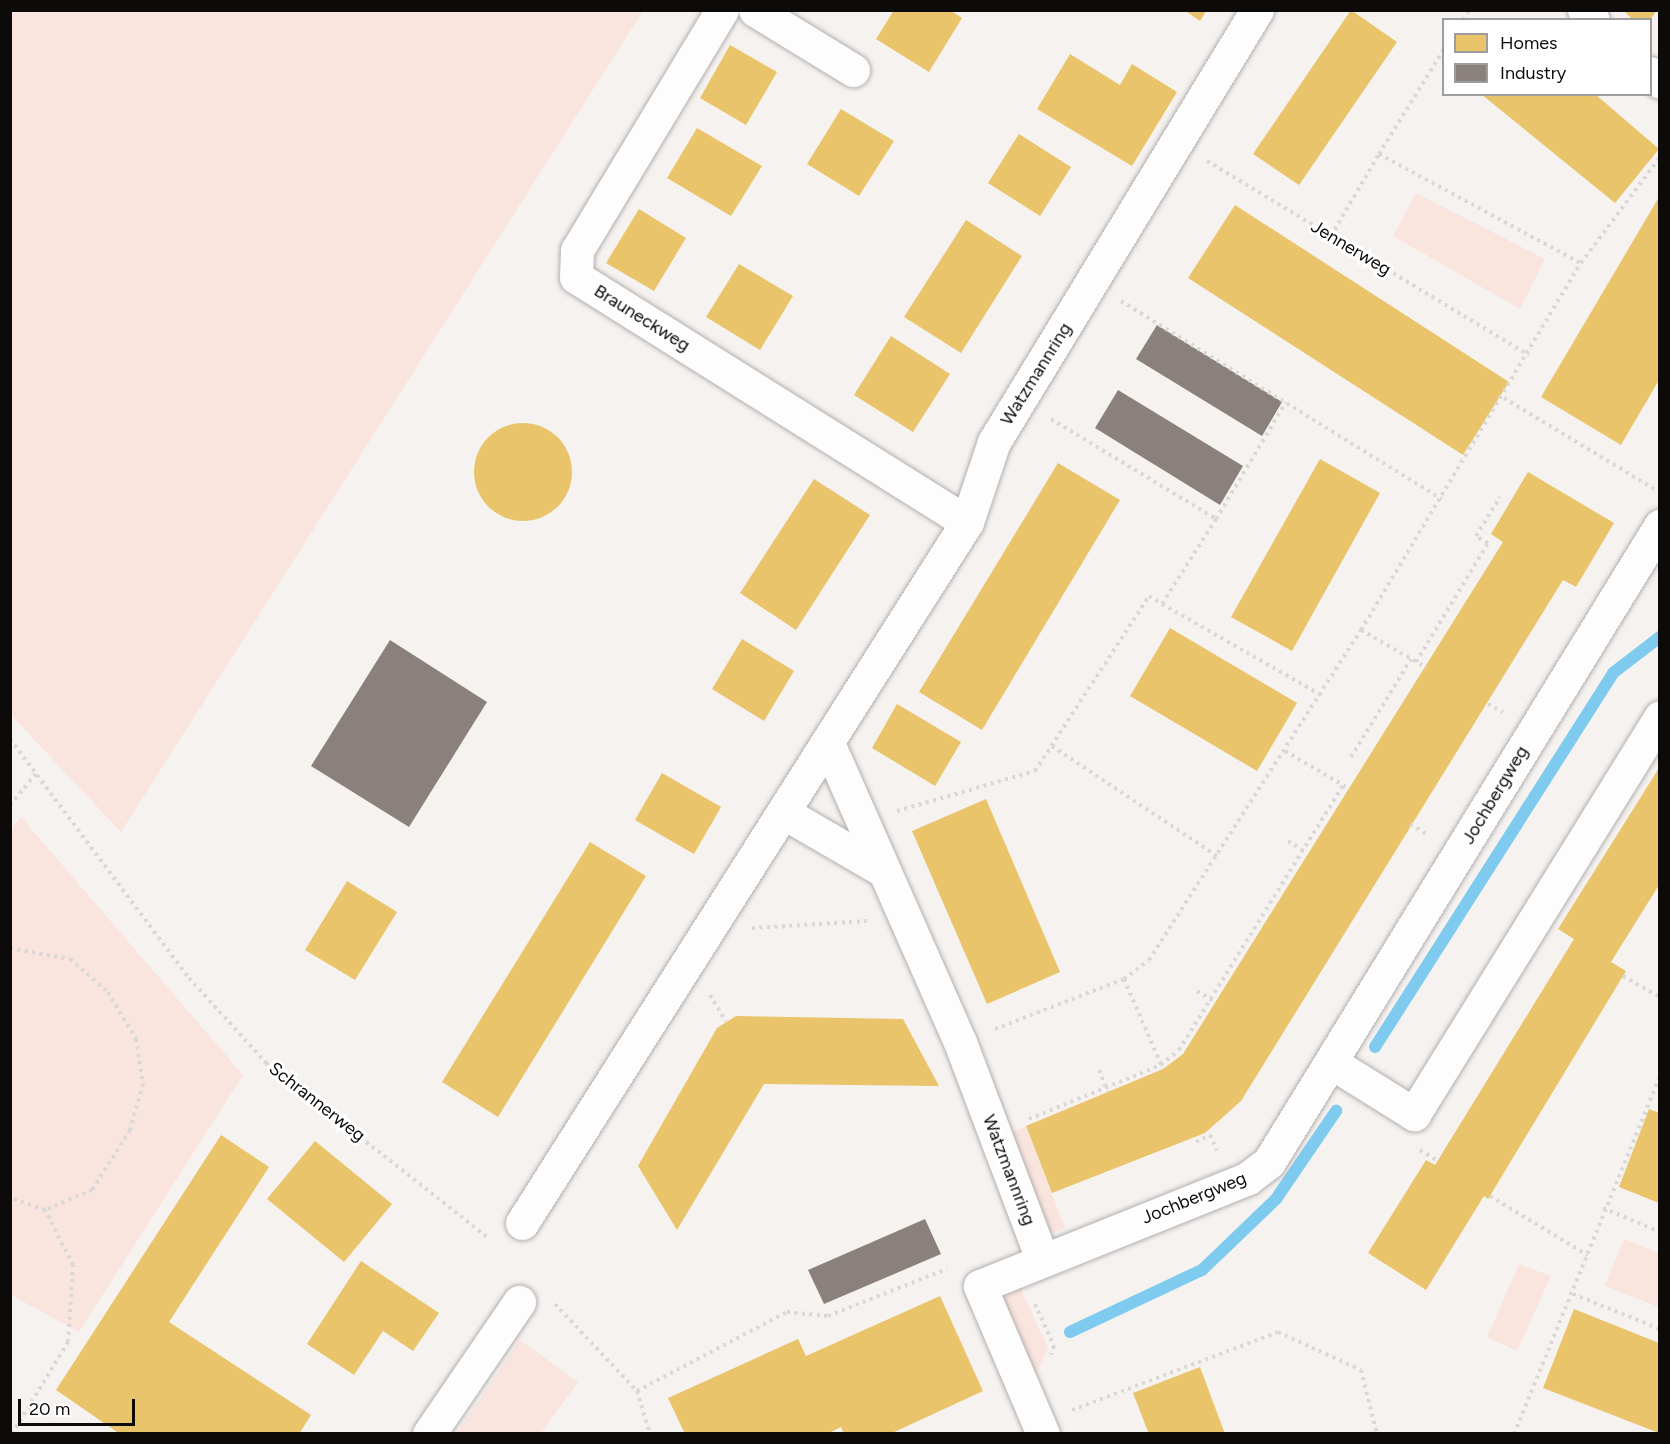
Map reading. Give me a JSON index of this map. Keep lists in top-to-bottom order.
{
  "streets": {
    "street": ["Brauneckweg", "Watzmannring", "Jochbergweg"],
    "path": ["Jennerweg", "Schrannerweg"]
  },
  "crossings": [
    ["Jennerweg", "Watzmannring"],
    ["Brauneckweg", "Watzmannring"],
    ["Watzmannring", "Jochbergweg"]
  ],
  "legend": ["Homes", "Industry"],
  "scale_bar": "20 m"
}
